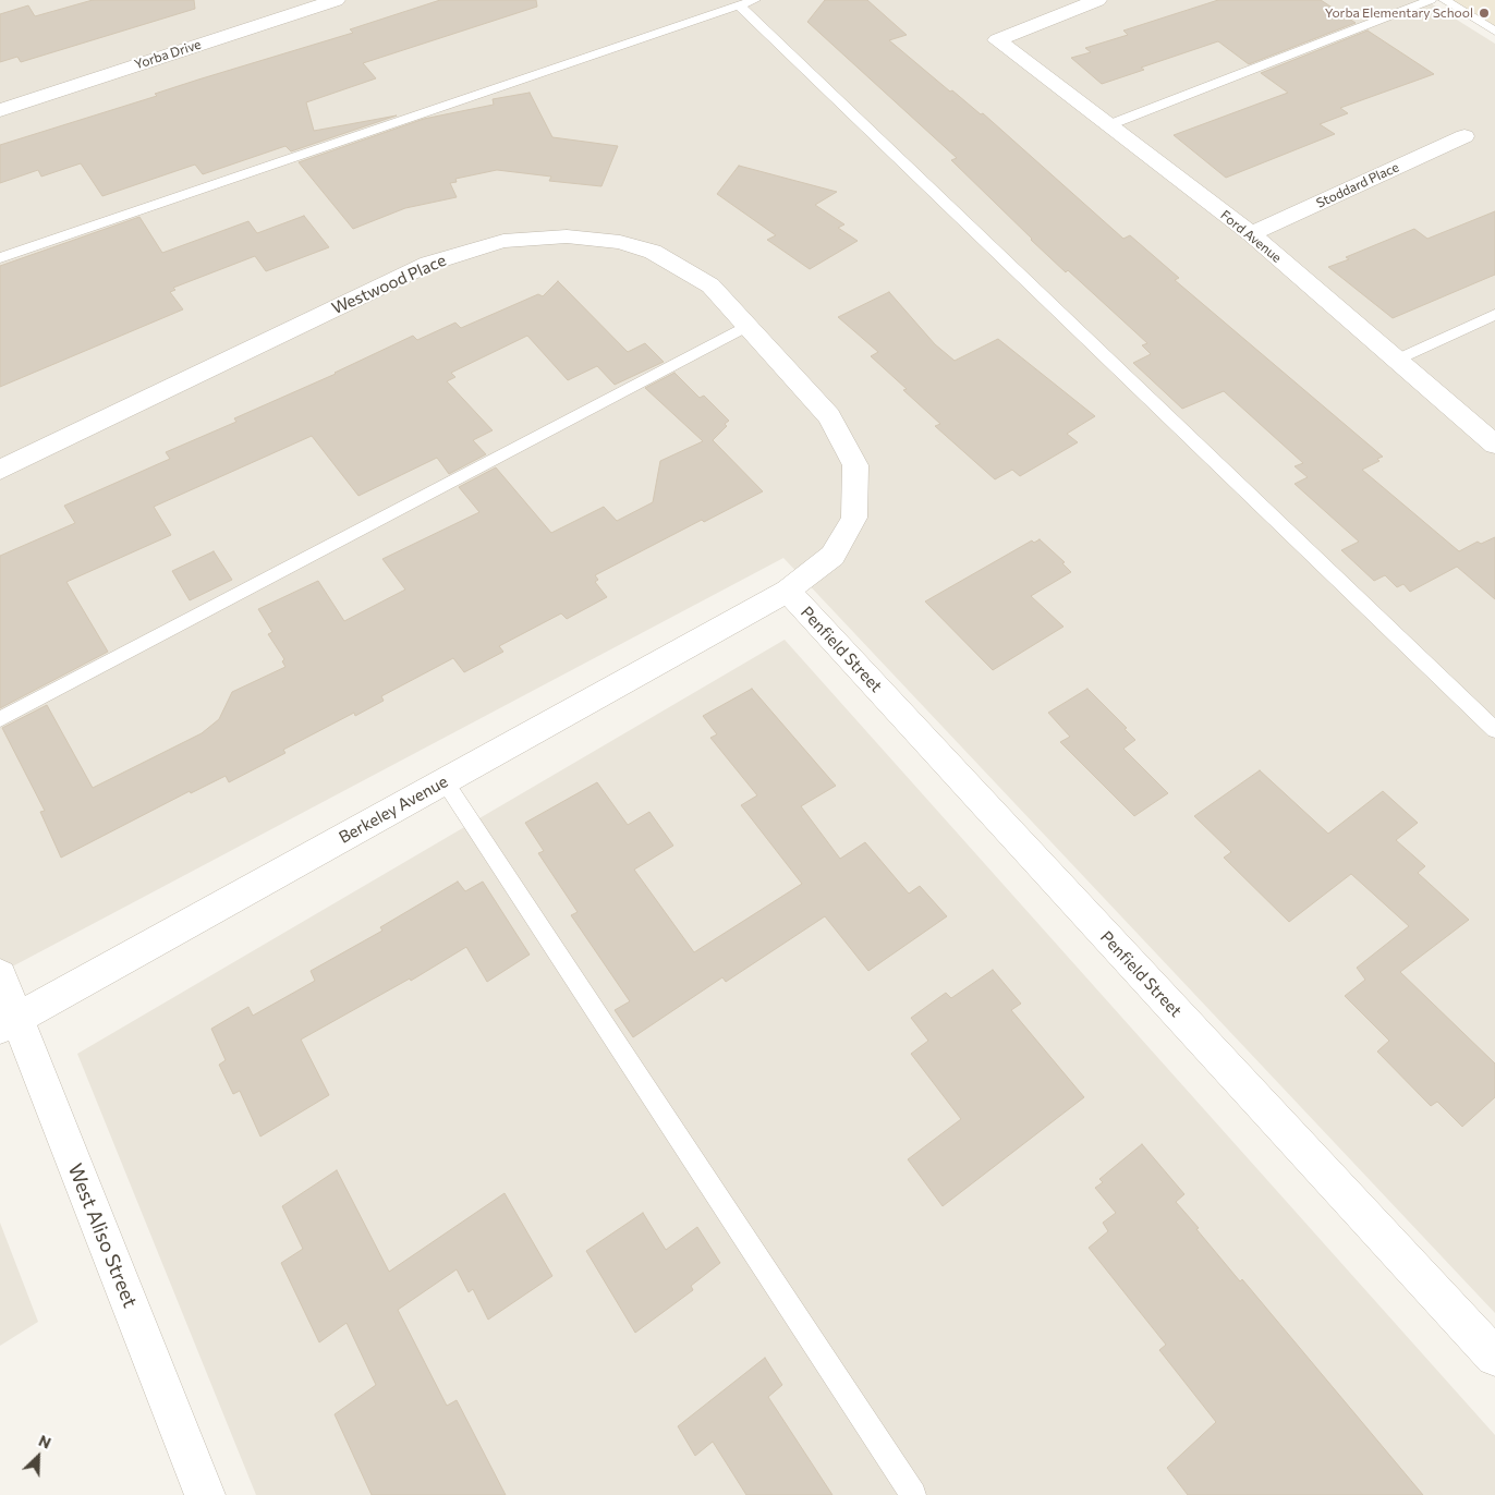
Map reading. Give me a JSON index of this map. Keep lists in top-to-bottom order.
{
  "streets": {
    "street": [
      "Yorba Drive",
      "Stoddard Place",
      "Ford Avenue",
      "Westwood Place",
      "Penfield Street",
      "Berkeley Avenue",
      "West Aliso Street"
    ]
  },
  "crossings": [
    ["Stoddard Place", "Ford Avenue"],
    ["Westwood Place", "Penfield Street"],
    ["Westwood Place", "Berkeley Avenue"],
    ["Penfield Street", "Berkeley Avenue"],
    ["Berkeley Avenue", "West Aliso Street"]
  ],
  "places": ["Yorba Elementary School"],
  "north": "top right"
}
